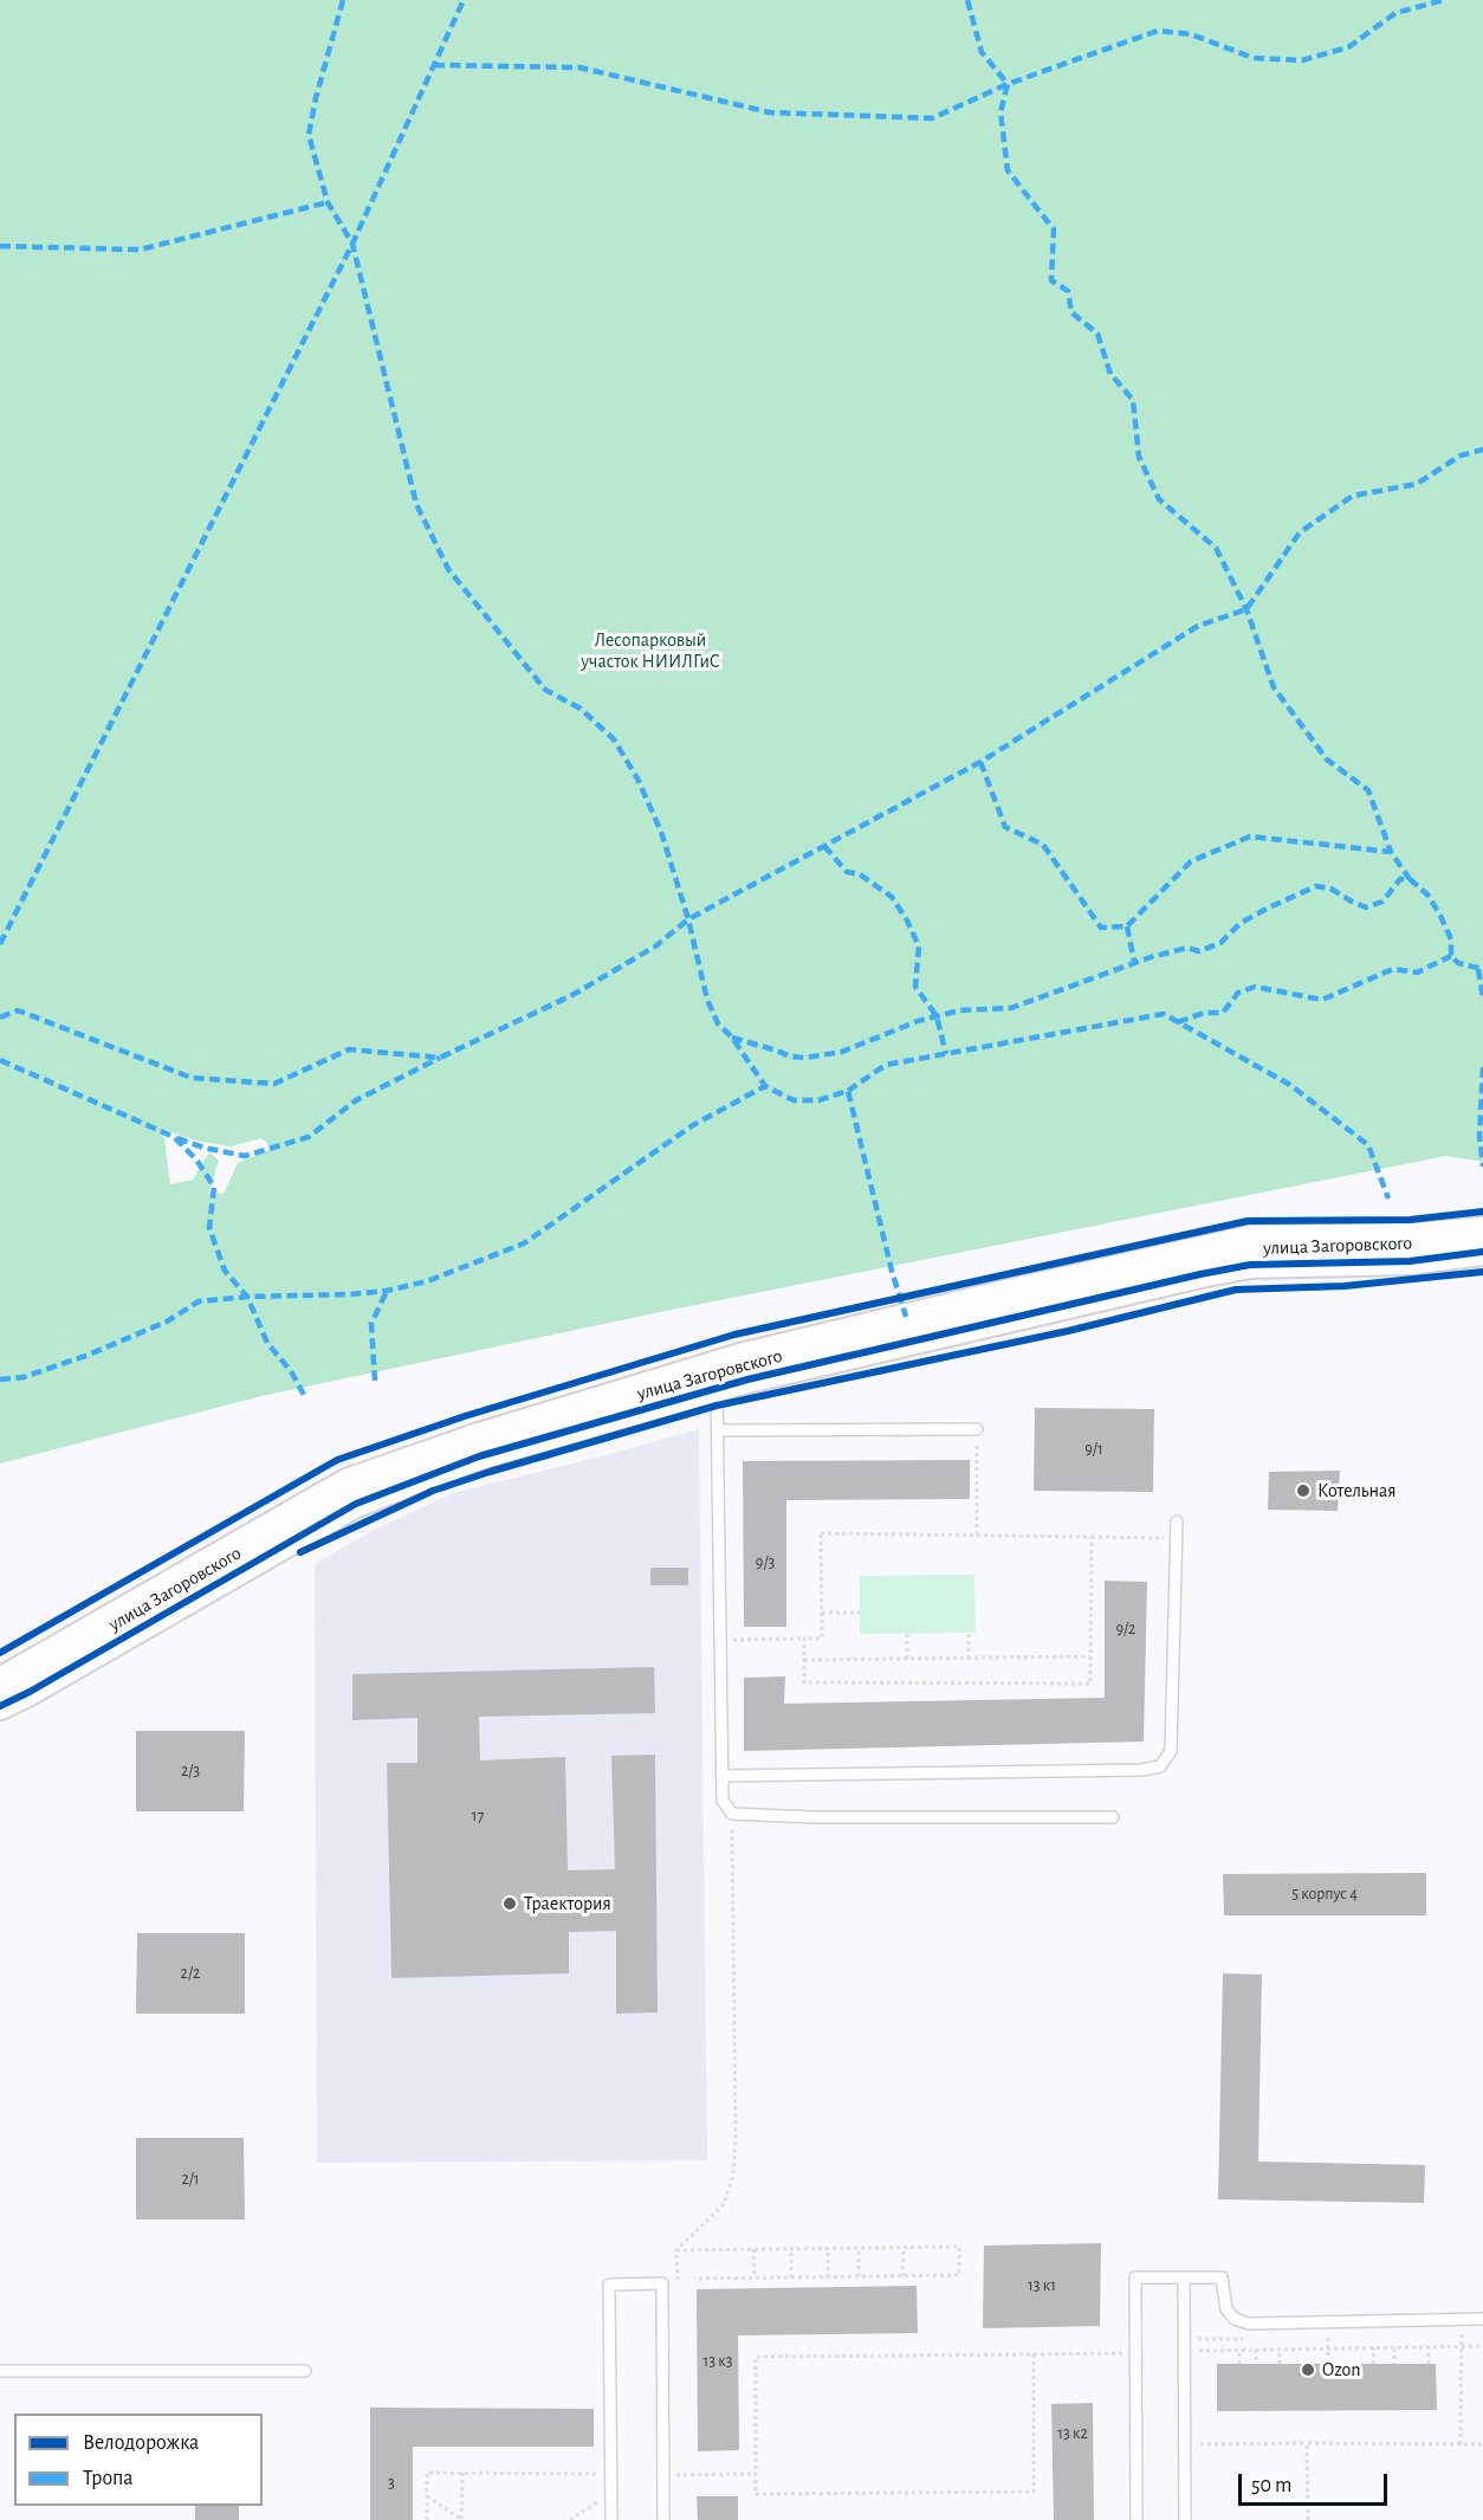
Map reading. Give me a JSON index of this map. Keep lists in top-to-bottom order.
{
  "streets": {
    "street": ["улица Загоровского"]
  },
  "parks": ["Лесопарковый участок НИИЛГиС"],
  "places": ["Котельная", "Траектория", "Ozon"],
  "house_numbers": [
    "9/1",
    "9/3",
    "9/2",
    "2/3",
    "17",
    "5 корпус 4",
    "2/2",
    "2/1",
    "13 к1",
    "13 к3",
    "13 к2",
    "3"
  ],
  "legend": ["Велодорожка", "Тропа"],
  "scale_bar": "50 m"
}
